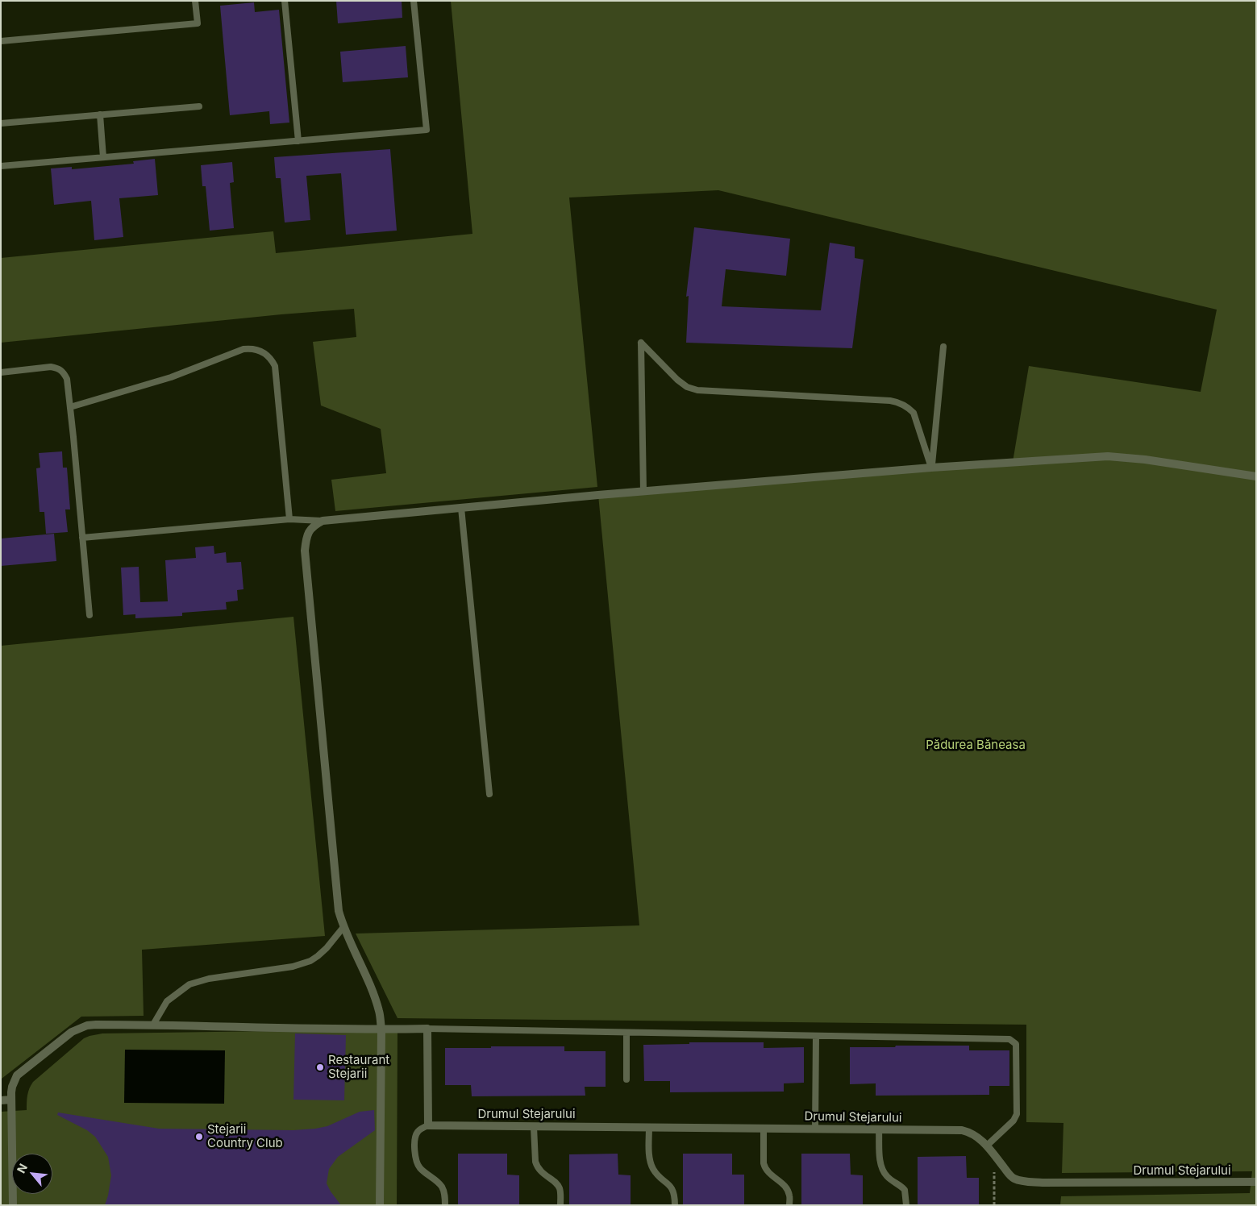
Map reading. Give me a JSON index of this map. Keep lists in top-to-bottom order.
{
  "streets": {
    "street": ["Drumul Stejarului"]
  },
  "parks": ["Pădurea Băneasa"],
  "places": ["Restaurant Stejarii", "Stejarii Country Club"],
  "north": "top left"
}
